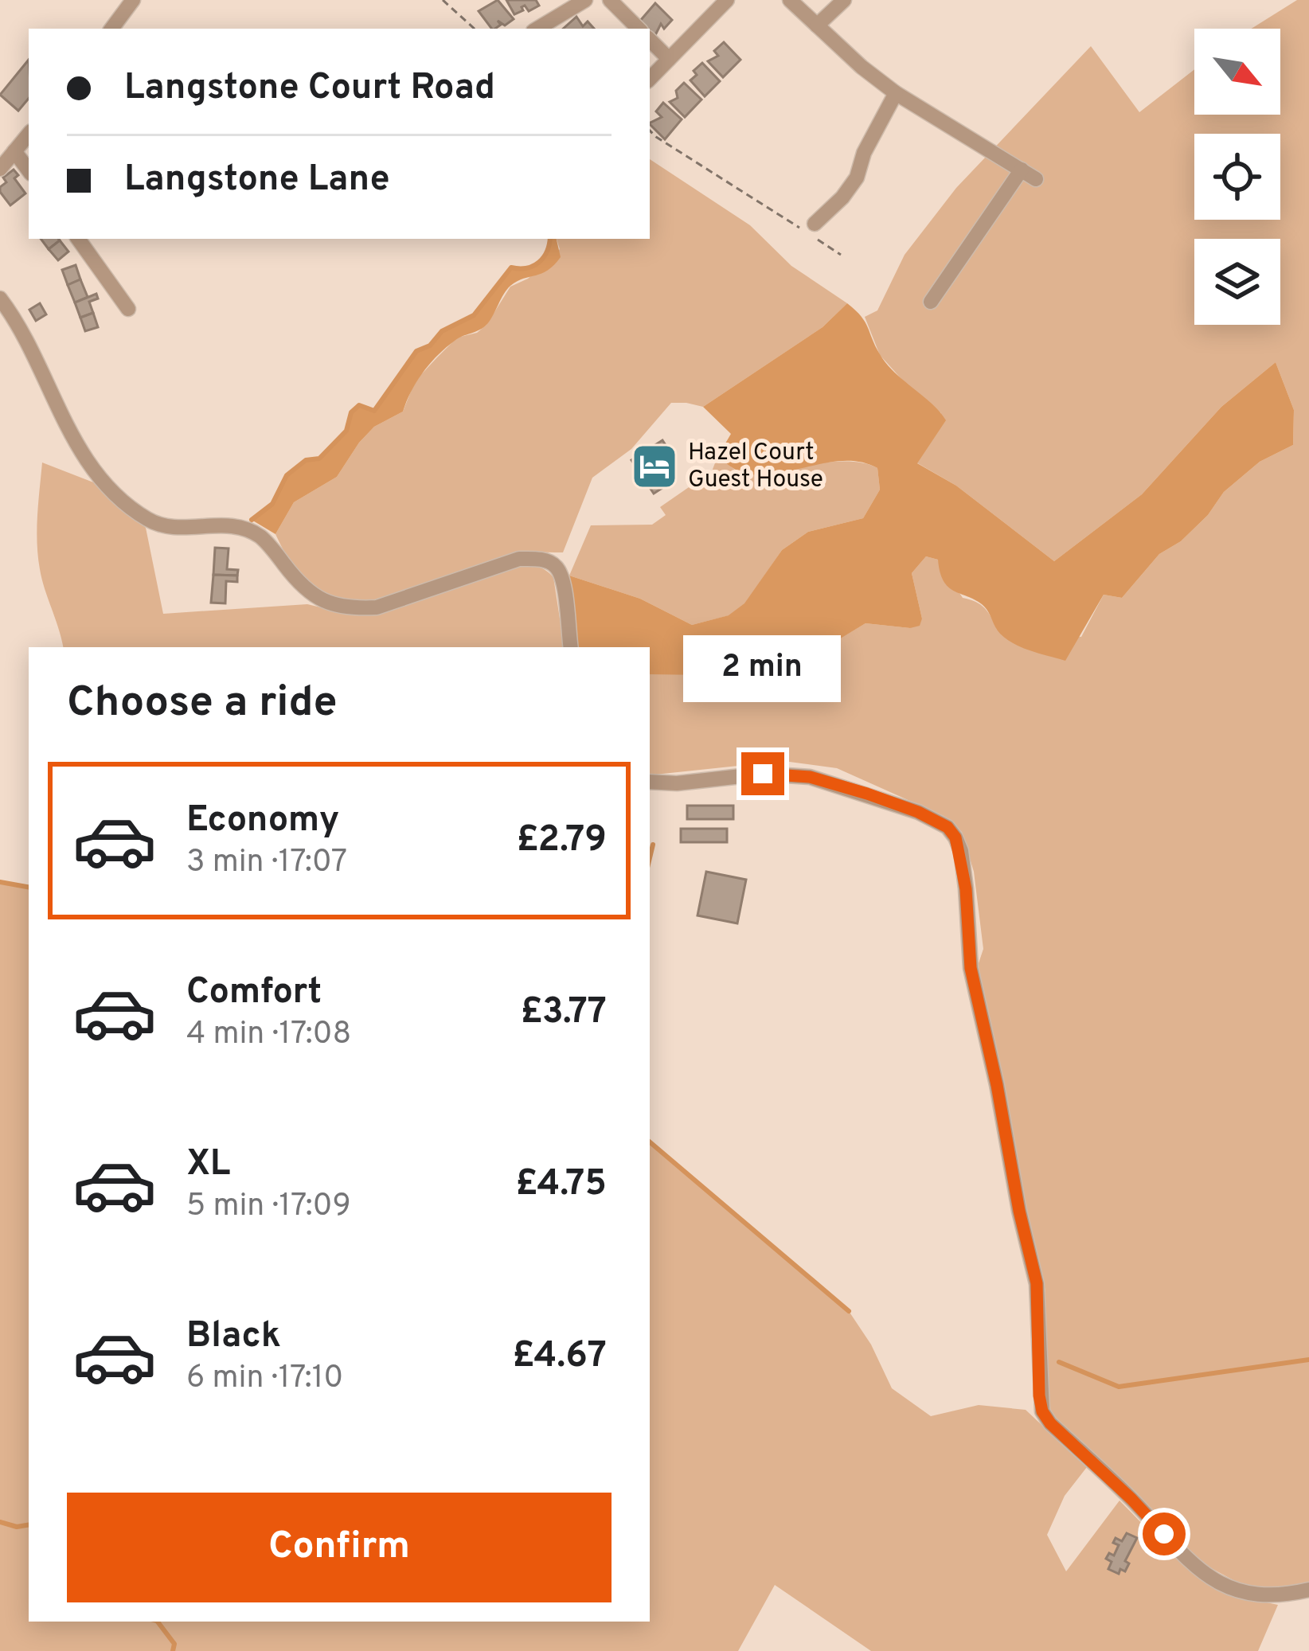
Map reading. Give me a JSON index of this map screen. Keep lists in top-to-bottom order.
{
  "places": {
    "hotel": ["Hazel Court Guest House"]
  },
  "north": "bottom right",
  "page": {
    "banner": ["Langstone Court Road", "Langstone Lane"],
    "bubble": "2 min",
    "heading": "Choose a ride",
    "list": [
      {
        "name": "Economy",
        "note": "3 min · 17:07",
        "value": "£2.79"
      },
      {
        "name": "Comfort",
        "note": "4 min · 17:08",
        "value": "£3.77"
      },
      {
        "name": "XL",
        "note": "5 min · 17:09",
        "value": "£4.75"
      },
      {
        "name": "Black",
        "note": "6 min · 17:10",
        "value": "£4.67"
      }
    ],
    "buttons": "Confirm"
  }
}
